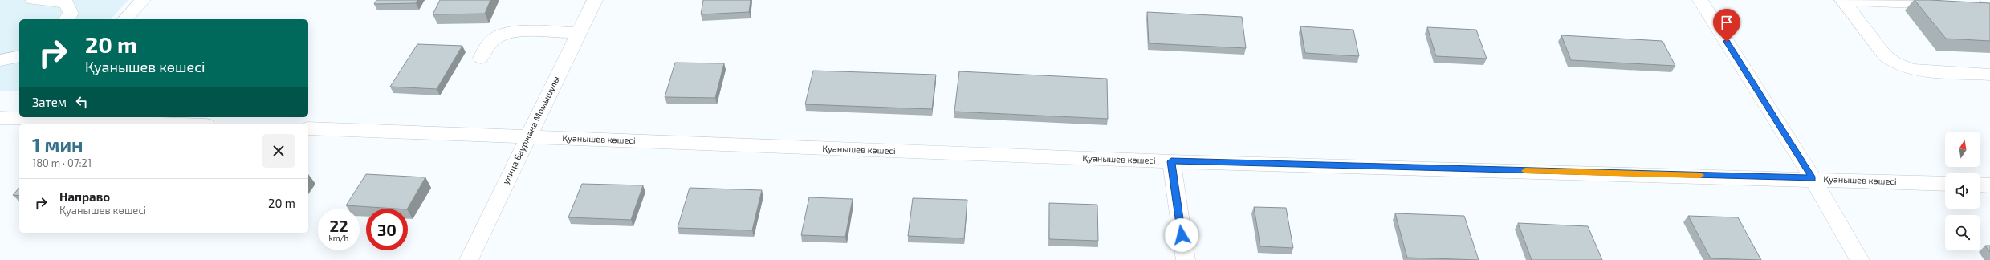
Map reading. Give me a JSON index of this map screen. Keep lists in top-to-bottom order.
{
  "streets": {
    "street": ["улица Бауржана Момышулы", "Қуанышев көшесі"]
  },
  "crossings": [
    ["улица Бауржана Момышулы", "Қуанышев көшесі"]
  ],
  "north": "top",
  "page": {
    "turn": ["20 m", "Қуанышев көшесі"],
    "then": "Затем",
    "heading": ["1 мин", "180 m · 07:21"],
    "list": [
      {
        "name": "Направо",
        "note": "Қуанышев көшесі",
        "value": "20 m"
      }
    ],
    "speed": "22 km/h",
    "limit": "30"
  }
}
